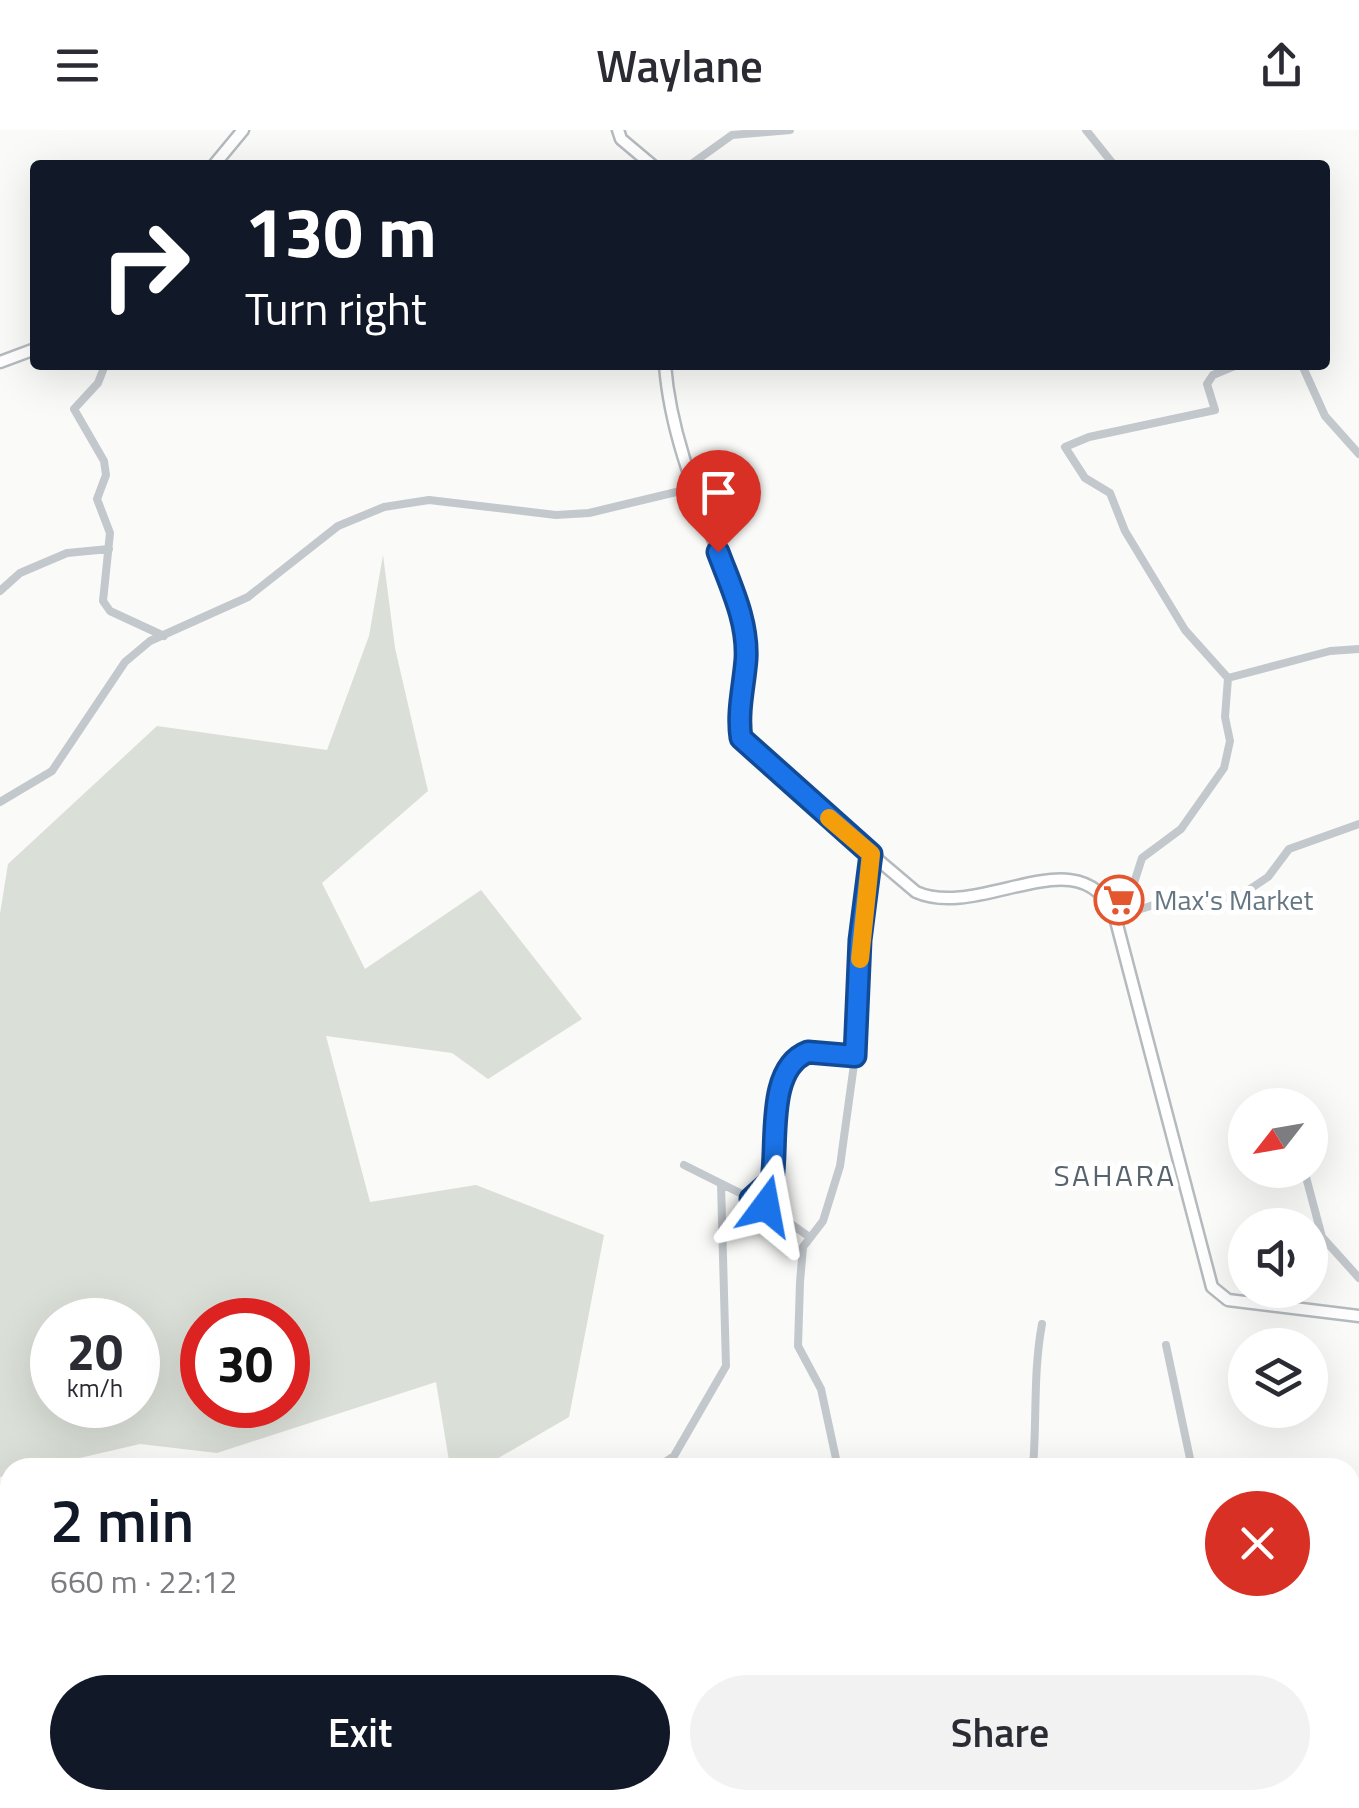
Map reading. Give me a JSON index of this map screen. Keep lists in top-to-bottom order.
{
  "districts": ["SAHARA"],
  "places": {
    "supermarket": ["Max's Market"]
  },
  "north": "bottom left",
  "page": {
    "header": "Waylane",
    "turn": ["130 m", "Turn right"],
    "speed": "20 km/h",
    "limit": "30",
    "heading": ["2 min", "660 m · 22:12"],
    "buttons": ["Exit", "Share"]
  }
}
